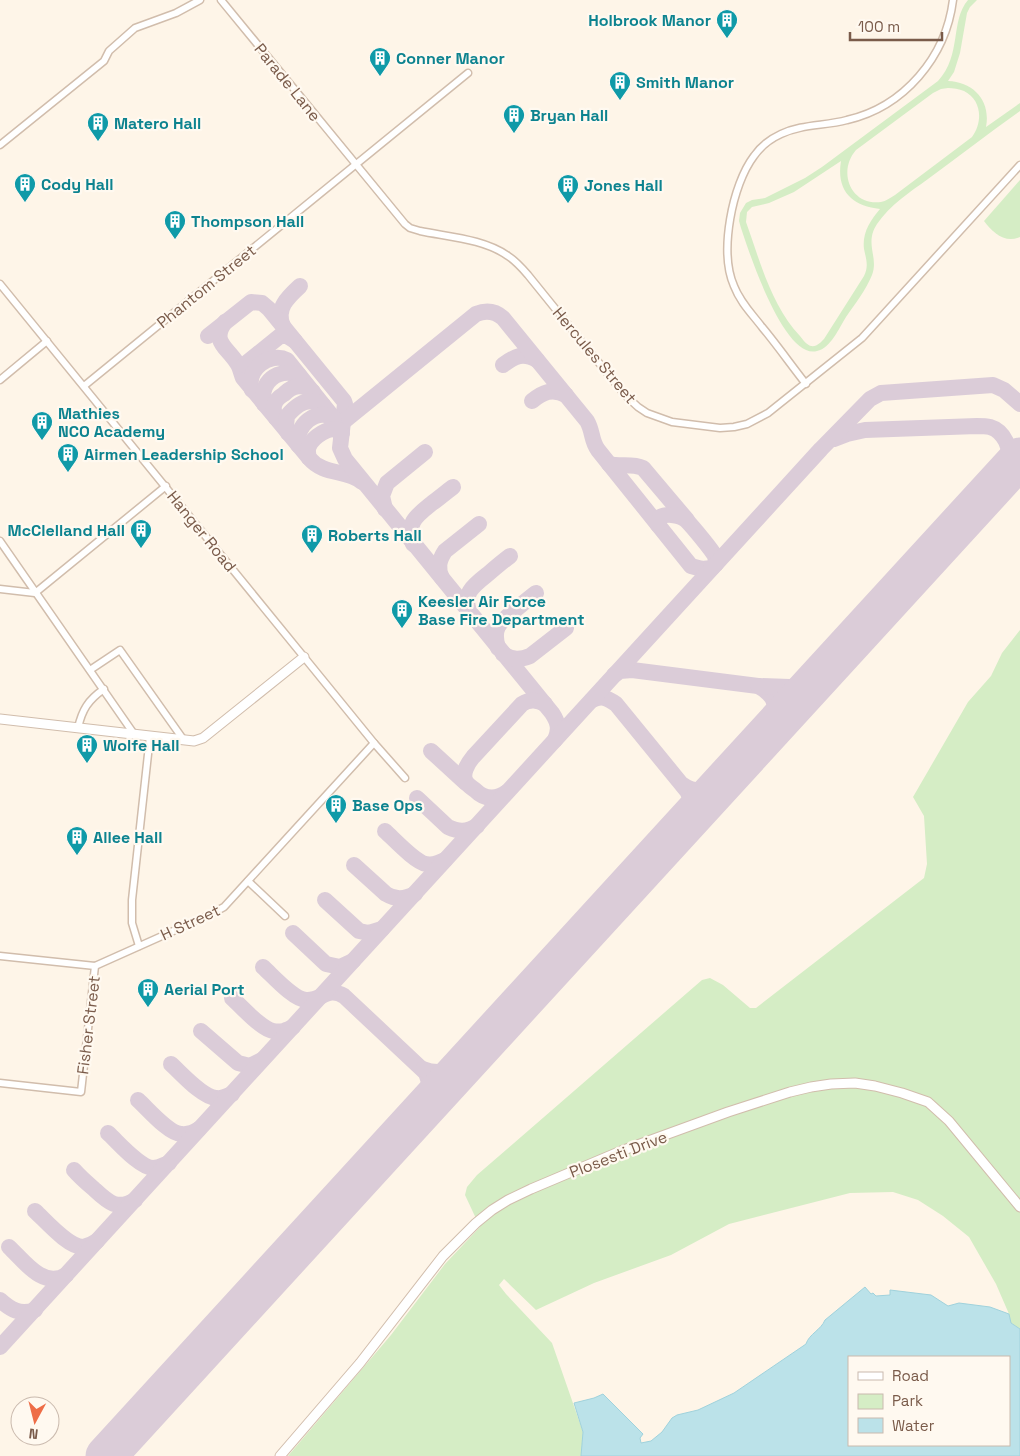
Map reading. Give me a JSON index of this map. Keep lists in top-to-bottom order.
{
  "streets": {
    "street": [
      "Parade Lane",
      "Phantom Street",
      "Hercules Street",
      "Hanger Road",
      "H Street",
      "Fisher Street",
      "Plosesti Drive"
    ]
  },
  "crossings": [
    ["Parade Lane", "Phantom Street"],
    ["Parade Lane", "Hercules Street"],
    ["Phantom Street", "Hercules Street"],
    ["Phantom Street", "Hanger Road"],
    ["Hanger Road", "H Street"],
    ["H Street", "Fisher Street"]
  ],
  "places": {
    "building": [
      "Holbrook Manor",
      "Conner Manor",
      "Smith Manor",
      "Bryan Hall",
      "Matero Hall",
      "Cody Hall",
      "Jones Hall",
      "Thompson Hall",
      "Mathies NCO Academy",
      "Airmen Leadership School",
      "McClelland Hall",
      "Roberts Hall",
      "Keesler Air Force Base Fire Department",
      "Wolfe Hall",
      "Base Ops",
      "Allee Hall",
      "Aerial Port"
    ]
  },
  "legend": ["Road", "Park", "Water"],
  "scale_bar": "100 m",
  "north": "bottom"
}
